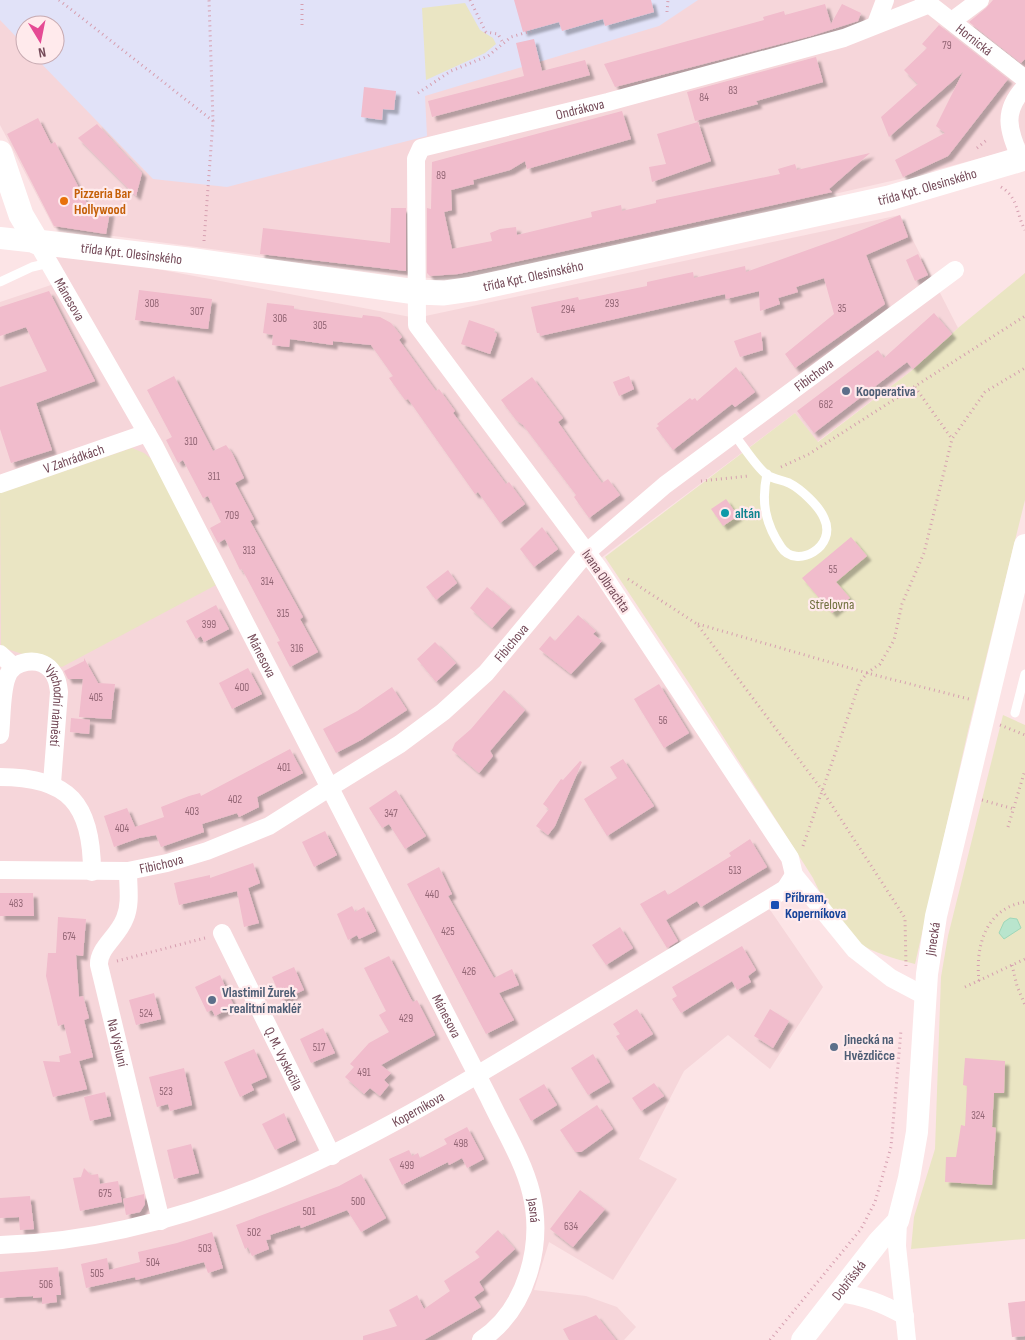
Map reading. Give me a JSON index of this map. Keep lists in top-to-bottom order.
{
  "streets": {
    "main road": ["třída Kpt. Olesinského"],
    "street": [
      "Hornická",
      "Ondrákova",
      "Mánesova",
      "Fibichova",
      "V Zahrádkách",
      "Ivana Olbrachta",
      "Východní náměstí",
      "Jinecká",
      "Na Výsluní",
      "Q. M. Vyskočila",
      "Koperníkova",
      "Jasná",
      "Dobříšská"
    ]
  },
  "crossings": [
    ["Hornická", "Ondrákova"],
    ["Ondrákova", "třída Kpt. Olesinského"],
    ["Ondrákova", "Ivana Olbrachta"],
    ["třída Kpt. Olesinského", "Mánesova"],
    ["třída Kpt. Olesinského", "Ivana Olbrachta"],
    ["Mánesova", "Fibichova"],
    ["Mánesova", "V Zahrádkách"],
    ["Mánesova", "Koperníkova"],
    ["Mánesova", "Jasná"],
    ["Fibichova", "Ivana Olbrachta"],
    ["Ivana Olbrachta", "Jinecká"],
    ["Ivana Olbrachta", "Koperníkova"],
    ["Jinecká", "Dobříšská"],
    ["Na Výsluní", "Koperníkova"],
    ["Q. M. Vyskočila", "Koperníkova"],
    ["Koperníkova", "Jasná"]
  ],
  "parks": ["Střelovna"],
  "places": {
    "other": [
      "Pizzeria Bar Hollywood",
      "Kooperativa",
      "altán",
      "Vlastimil Žurek - realitní makléř",
      "Jinecká na Hvězdičce"
    ],
    "transit": ["Příbram, Koperníkova"]
  },
  "house_numbers": [
    "79",
    "83",
    "84",
    "89",
    "308",
    "293",
    "35",
    "294",
    "307",
    "306",
    "305",
    "682",
    "310",
    "311",
    "709",
    "313",
    "55",
    "314",
    "315",
    "399",
    "316",
    "400",
    "405",
    "56",
    "401",
    "402",
    "403",
    "347",
    "404",
    "513",
    "440",
    "483",
    "425",
    "674",
    "426",
    "524",
    "429",
    "517",
    "491",
    "523",
    "324",
    "498",
    "499",
    "675",
    "500",
    "501",
    "634",
    "502",
    "503",
    "504",
    "505",
    "506"
  ],
  "north": "bottom"
}
